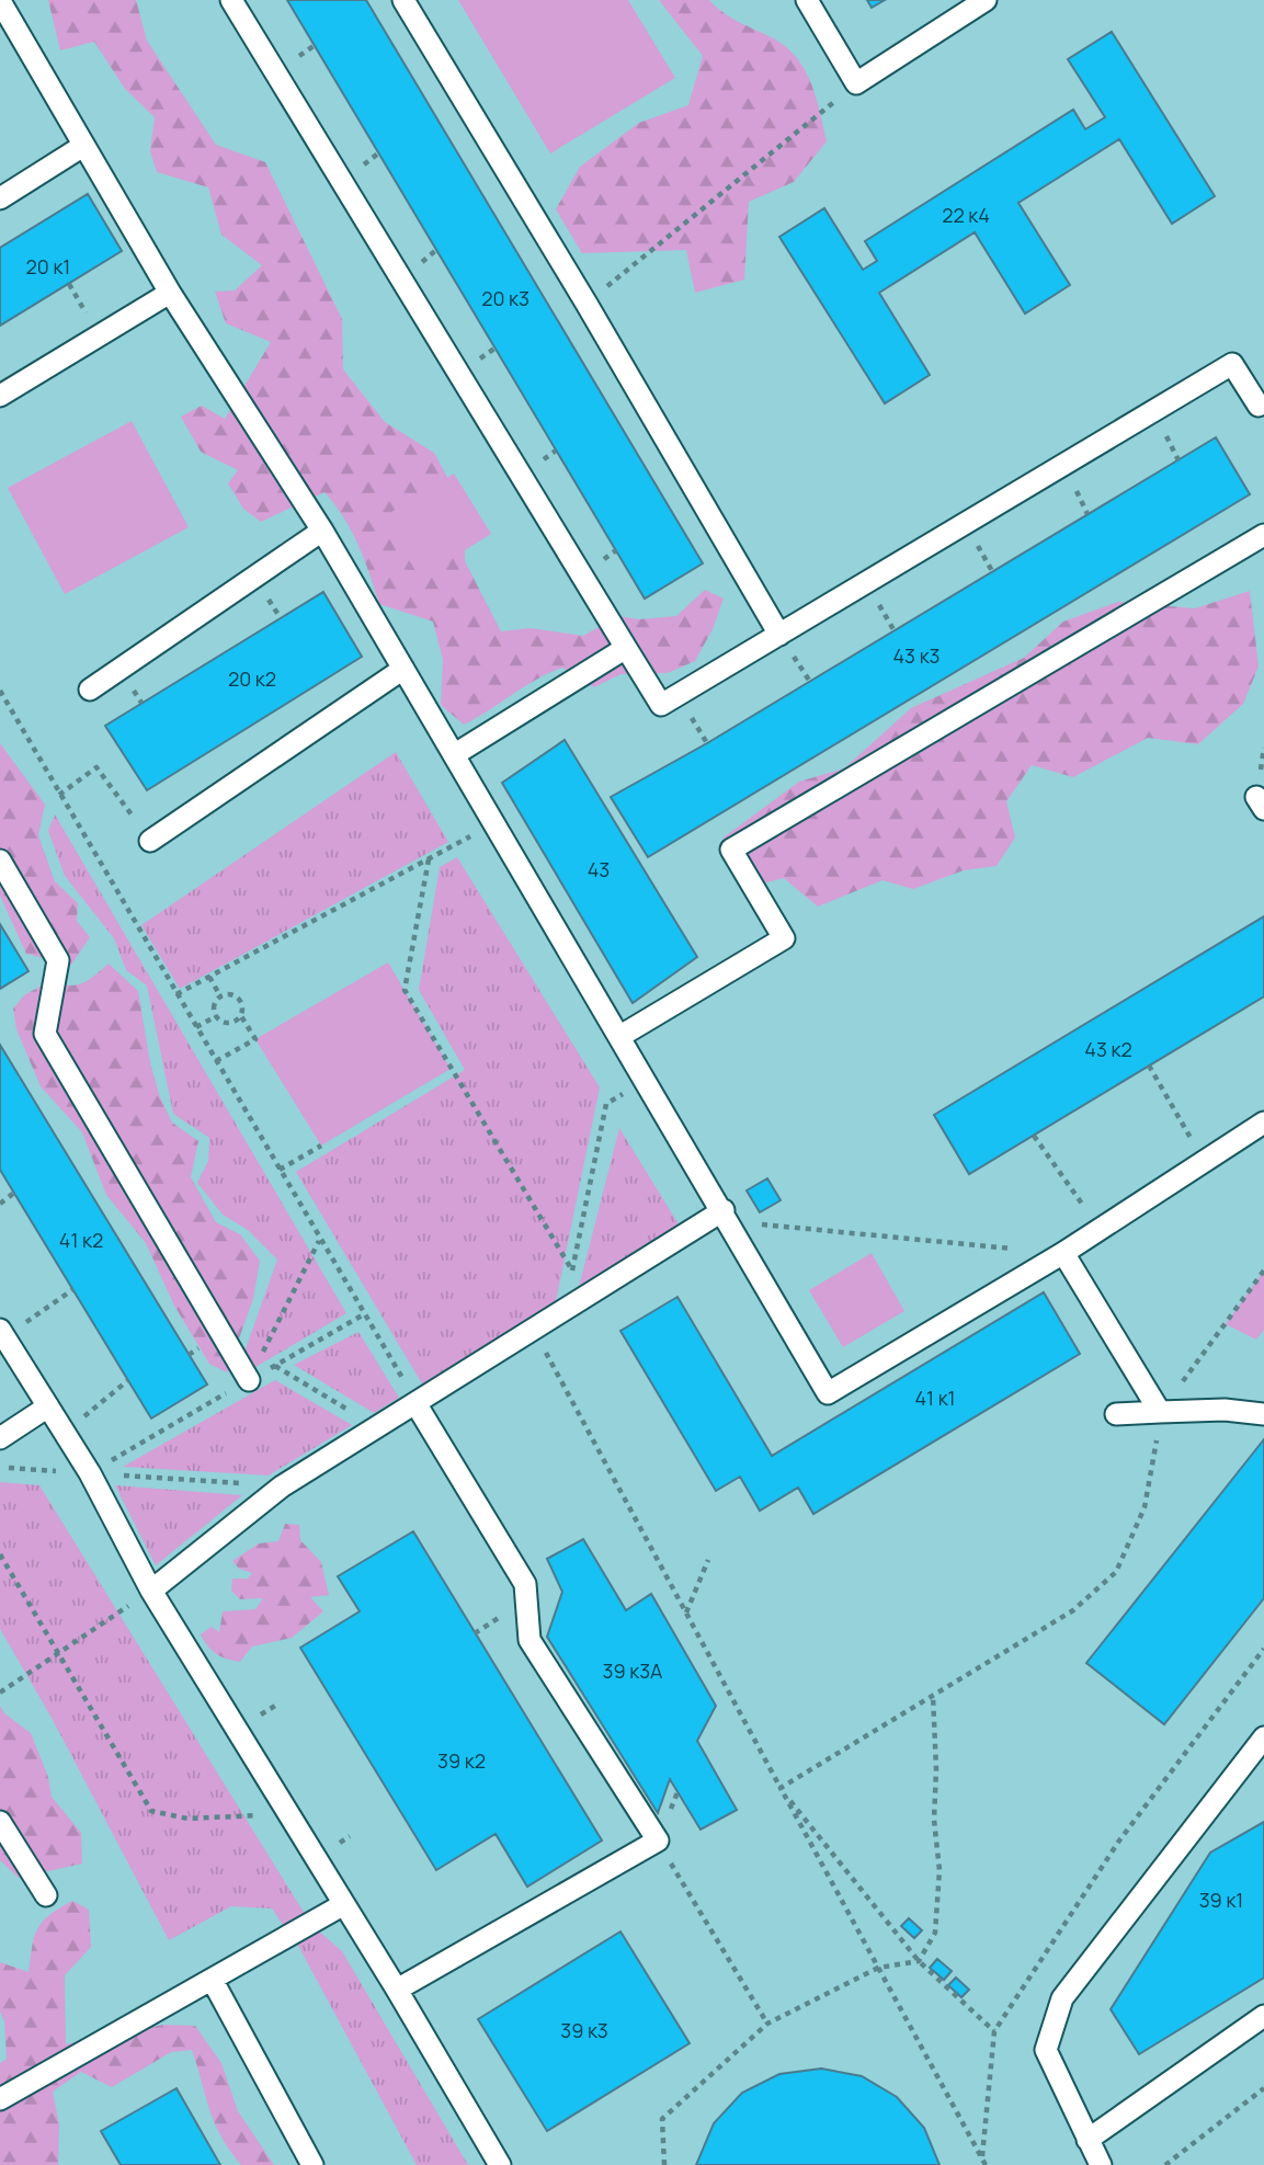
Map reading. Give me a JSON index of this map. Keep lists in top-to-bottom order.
{
  "house_numbers": [
    "22 к4",
    "20 к1",
    "20 к3",
    "43 к3",
    "20 к2",
    "43",
    "43 к2",
    "41 к2",
    "41 к1",
    "39 к3А",
    "39 к2",
    "39 к1",
    "39 к3"
  ]
}
